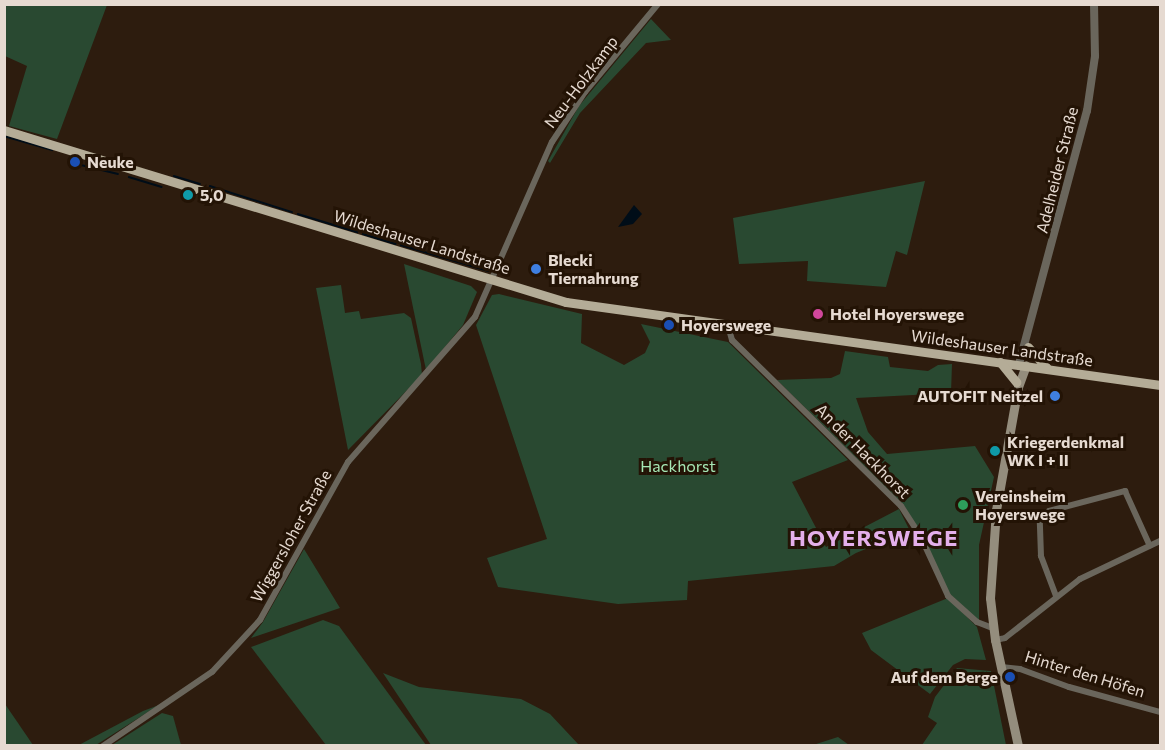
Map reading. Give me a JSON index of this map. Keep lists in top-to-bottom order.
{
  "streets": {
    "main road": ["Wildeshauser Landstraße"],
    "street": [
      "Neu-Holzkamp",
      "Adelheider Straße",
      "An der Hackhorst",
      "Wiggersloher Straße",
      "Hinter den Höfen"
    ]
  },
  "crossings": [
    ["Neu-Holzkamp", "Wildeshauser Landstraße"],
    ["Neu-Holzkamp", "Wiggersloher Straße"],
    ["Adelheider Straße", "Wildeshauser Landstraße"],
    ["Wildeshauser Landstraße", "An der Hackhorst"],
    ["Wildeshauser Landstraße", "Wiggersloher Straße"]
  ],
  "districts": ["HOYERSWEGE"],
  "parks": ["Hackhorst"],
  "places": [
    "Neuke",
    "5,0",
    "Blecki Tiernahrung",
    "Hotel Hoyerswege",
    "Hoyerswege",
    "AUTOFIT Neitzel",
    "Kriegerdenkmal WK I + II",
    "Vereinsheim Hoyerswege",
    "Auf dem Berge"
  ]
}
